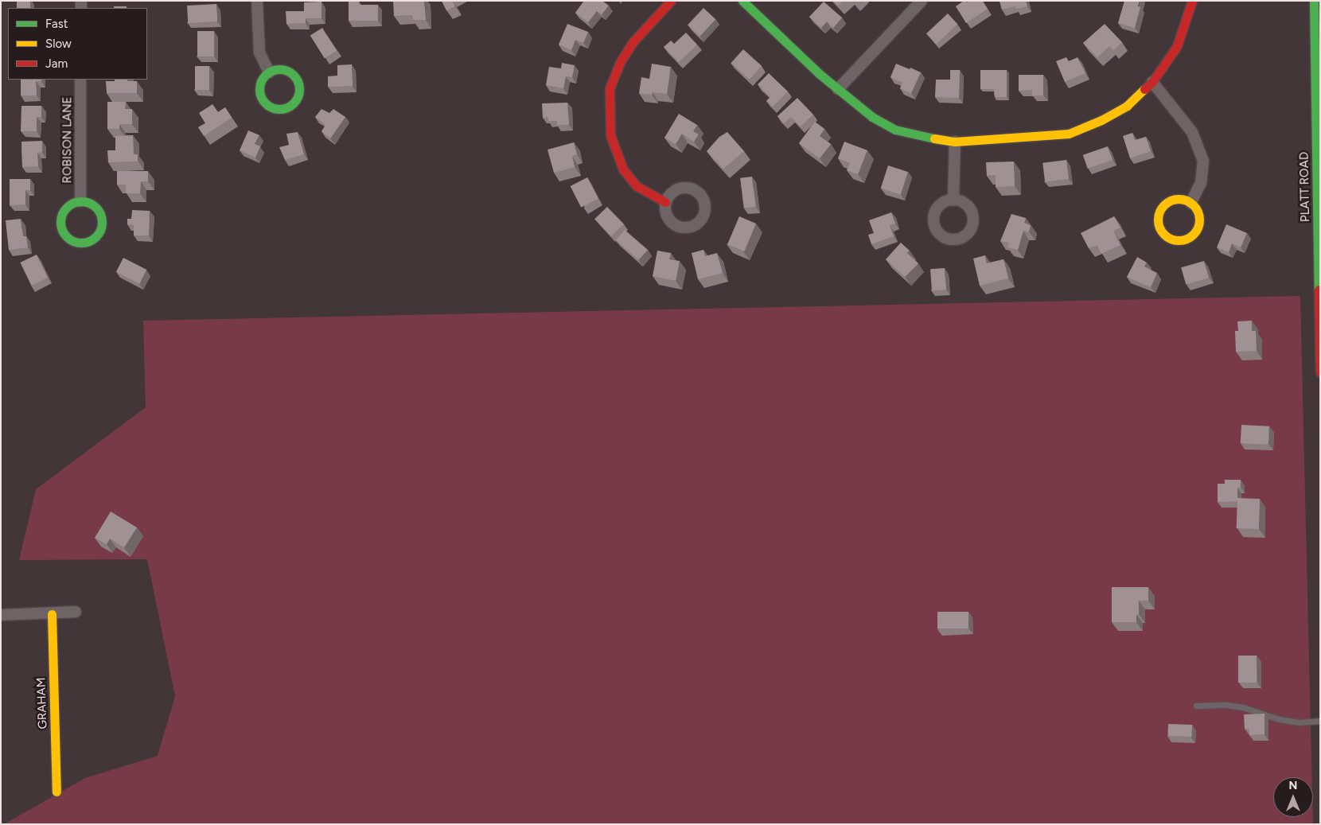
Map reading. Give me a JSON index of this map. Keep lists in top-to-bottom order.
{
  "streets": {
    "street": ["ROBISON LANE", "PLATT ROAD", "GRAHAM"]
  },
  "legend": ["Fast", "Slow", "Jam"],
  "north": "top"
}
